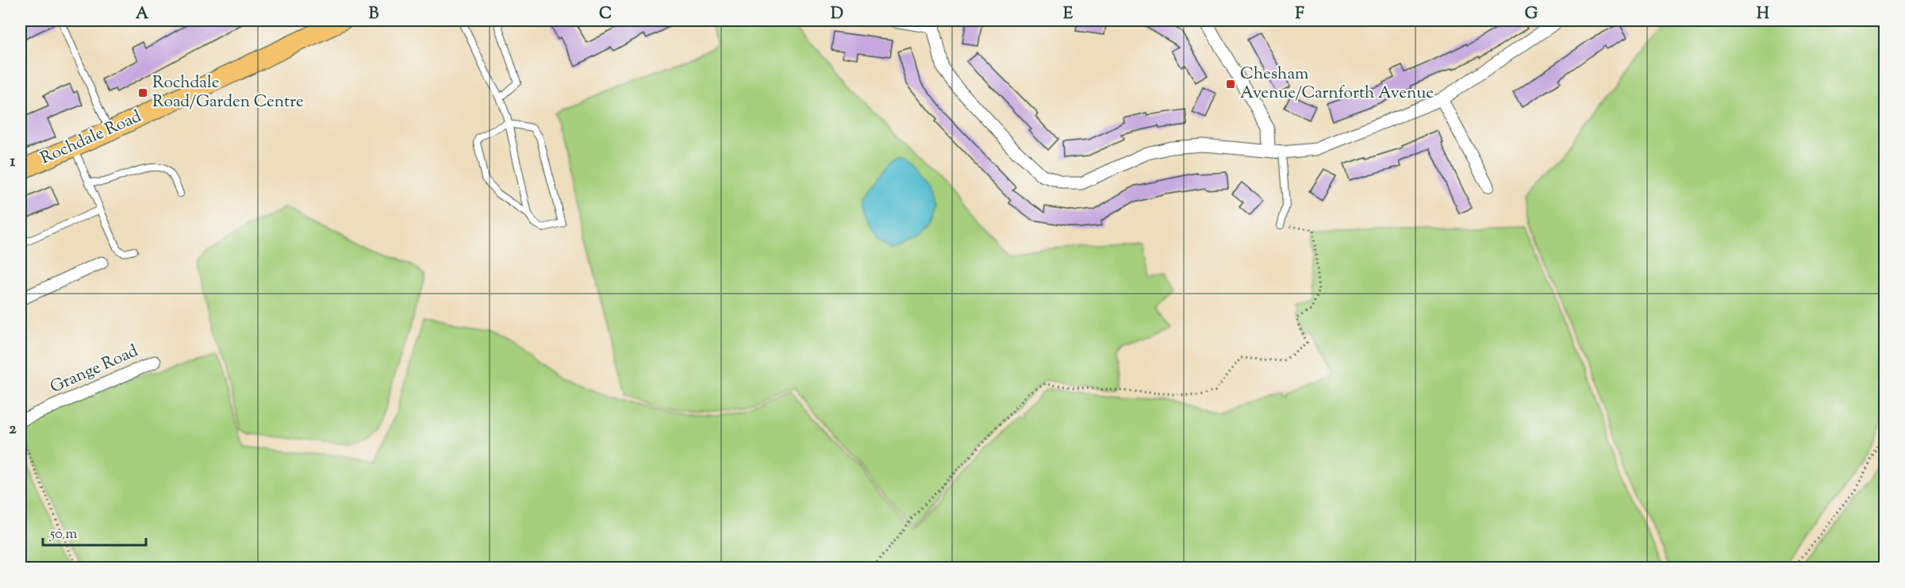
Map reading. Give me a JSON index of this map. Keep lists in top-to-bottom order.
{
  "streets": {
    "main road": ["Rochdale Road"],
    "street": ["Grange Road"]
  },
  "places": {
    "transit": ["Chesham Avenue/Carnforth Avenue", "Rochdale Road/Garden Centre"]
  },
  "scale_bar": "50 m",
  "grid": {
    "columns": [
      "A",
      "B",
      "C",
      "D",
      "E",
      "F",
      "G",
      "H"
    ],
    "rows": ["1", "2"]
  }
}
